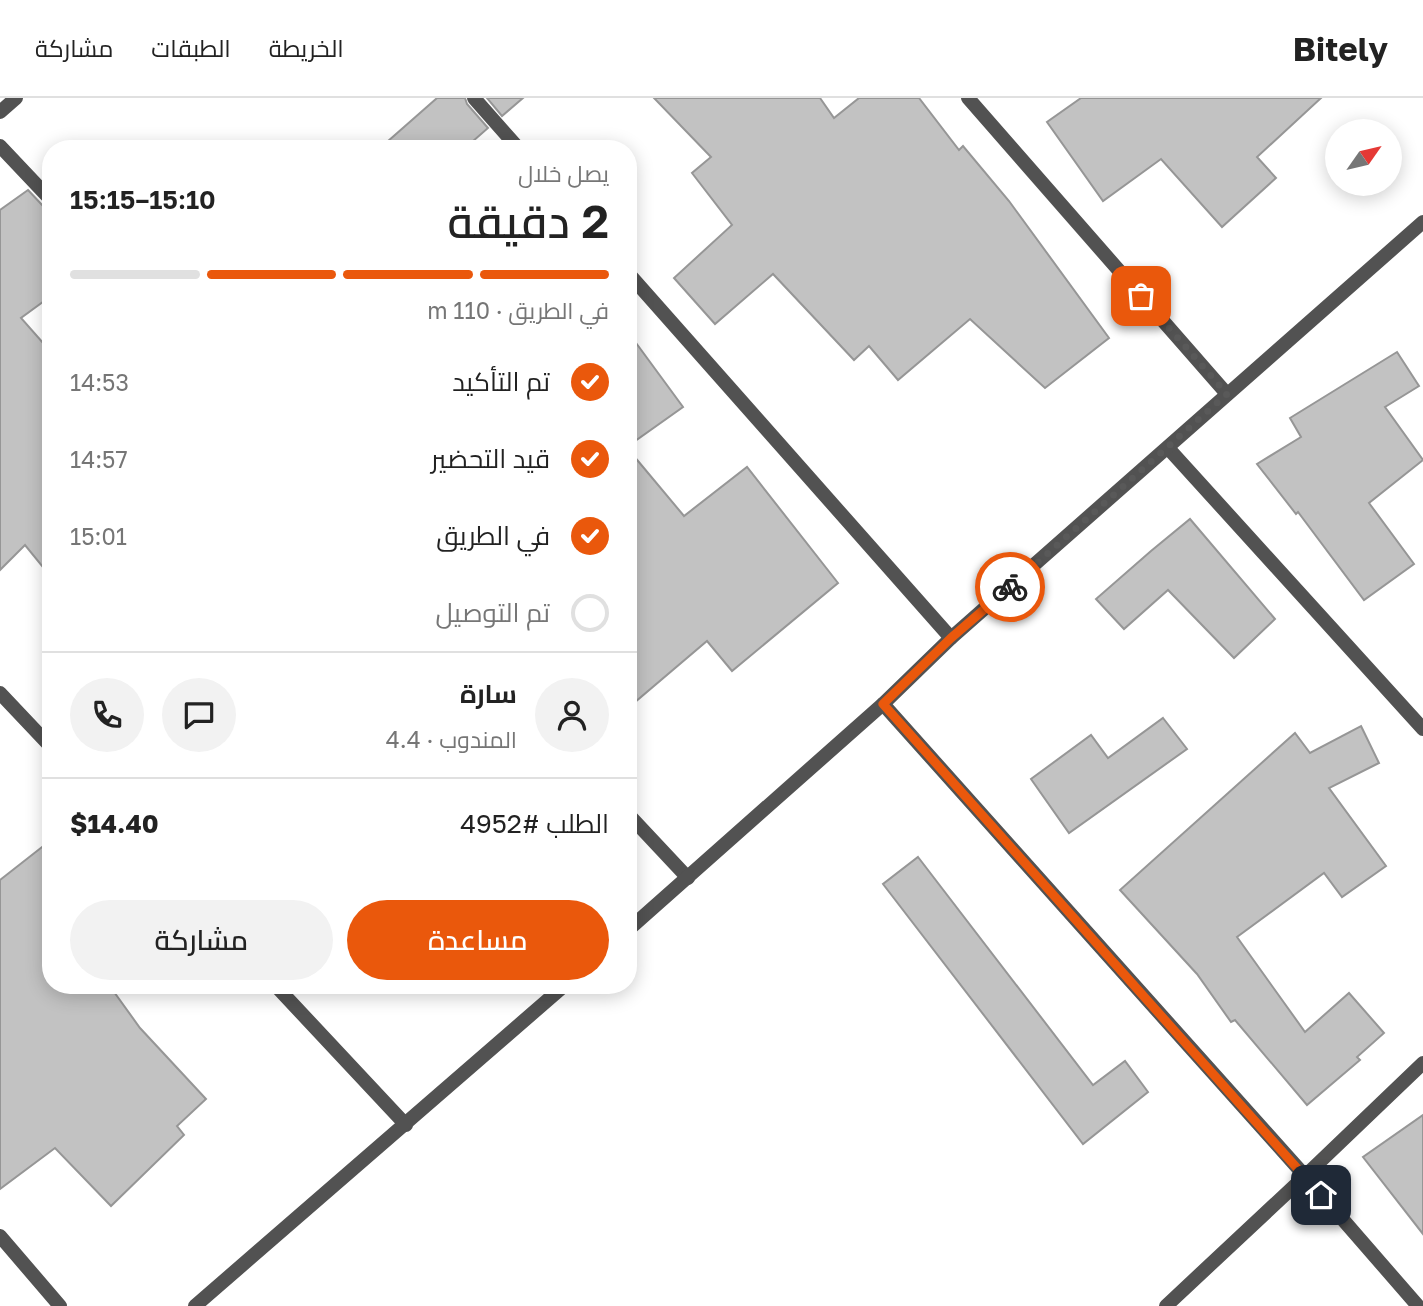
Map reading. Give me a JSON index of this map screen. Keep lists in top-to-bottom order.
{
  "north": "top right",
  "page": {
    "header": "Bitely",
    "nav": ["الخريطة", "الطبقات", "مشاركة"],
    "heading": ["2 دقيقة", "يصل خلال", "15:10–15:15"],
    "panel": [
      "سارة",
      "المندوب · 4.4",
      "الطلب #4952",
      "$14.40"
    ],
    "bar": "في الطريق · 110 m",
    "list": [
      ["تم التأكيد", "14:53"],
      ["قيد التحضير", "14:57"],
      ["في الطريق", "15:01"],
      "تم التوصيل"
    ],
    "buttons": ["مساعدة", "مشاركة"]
  }
}
